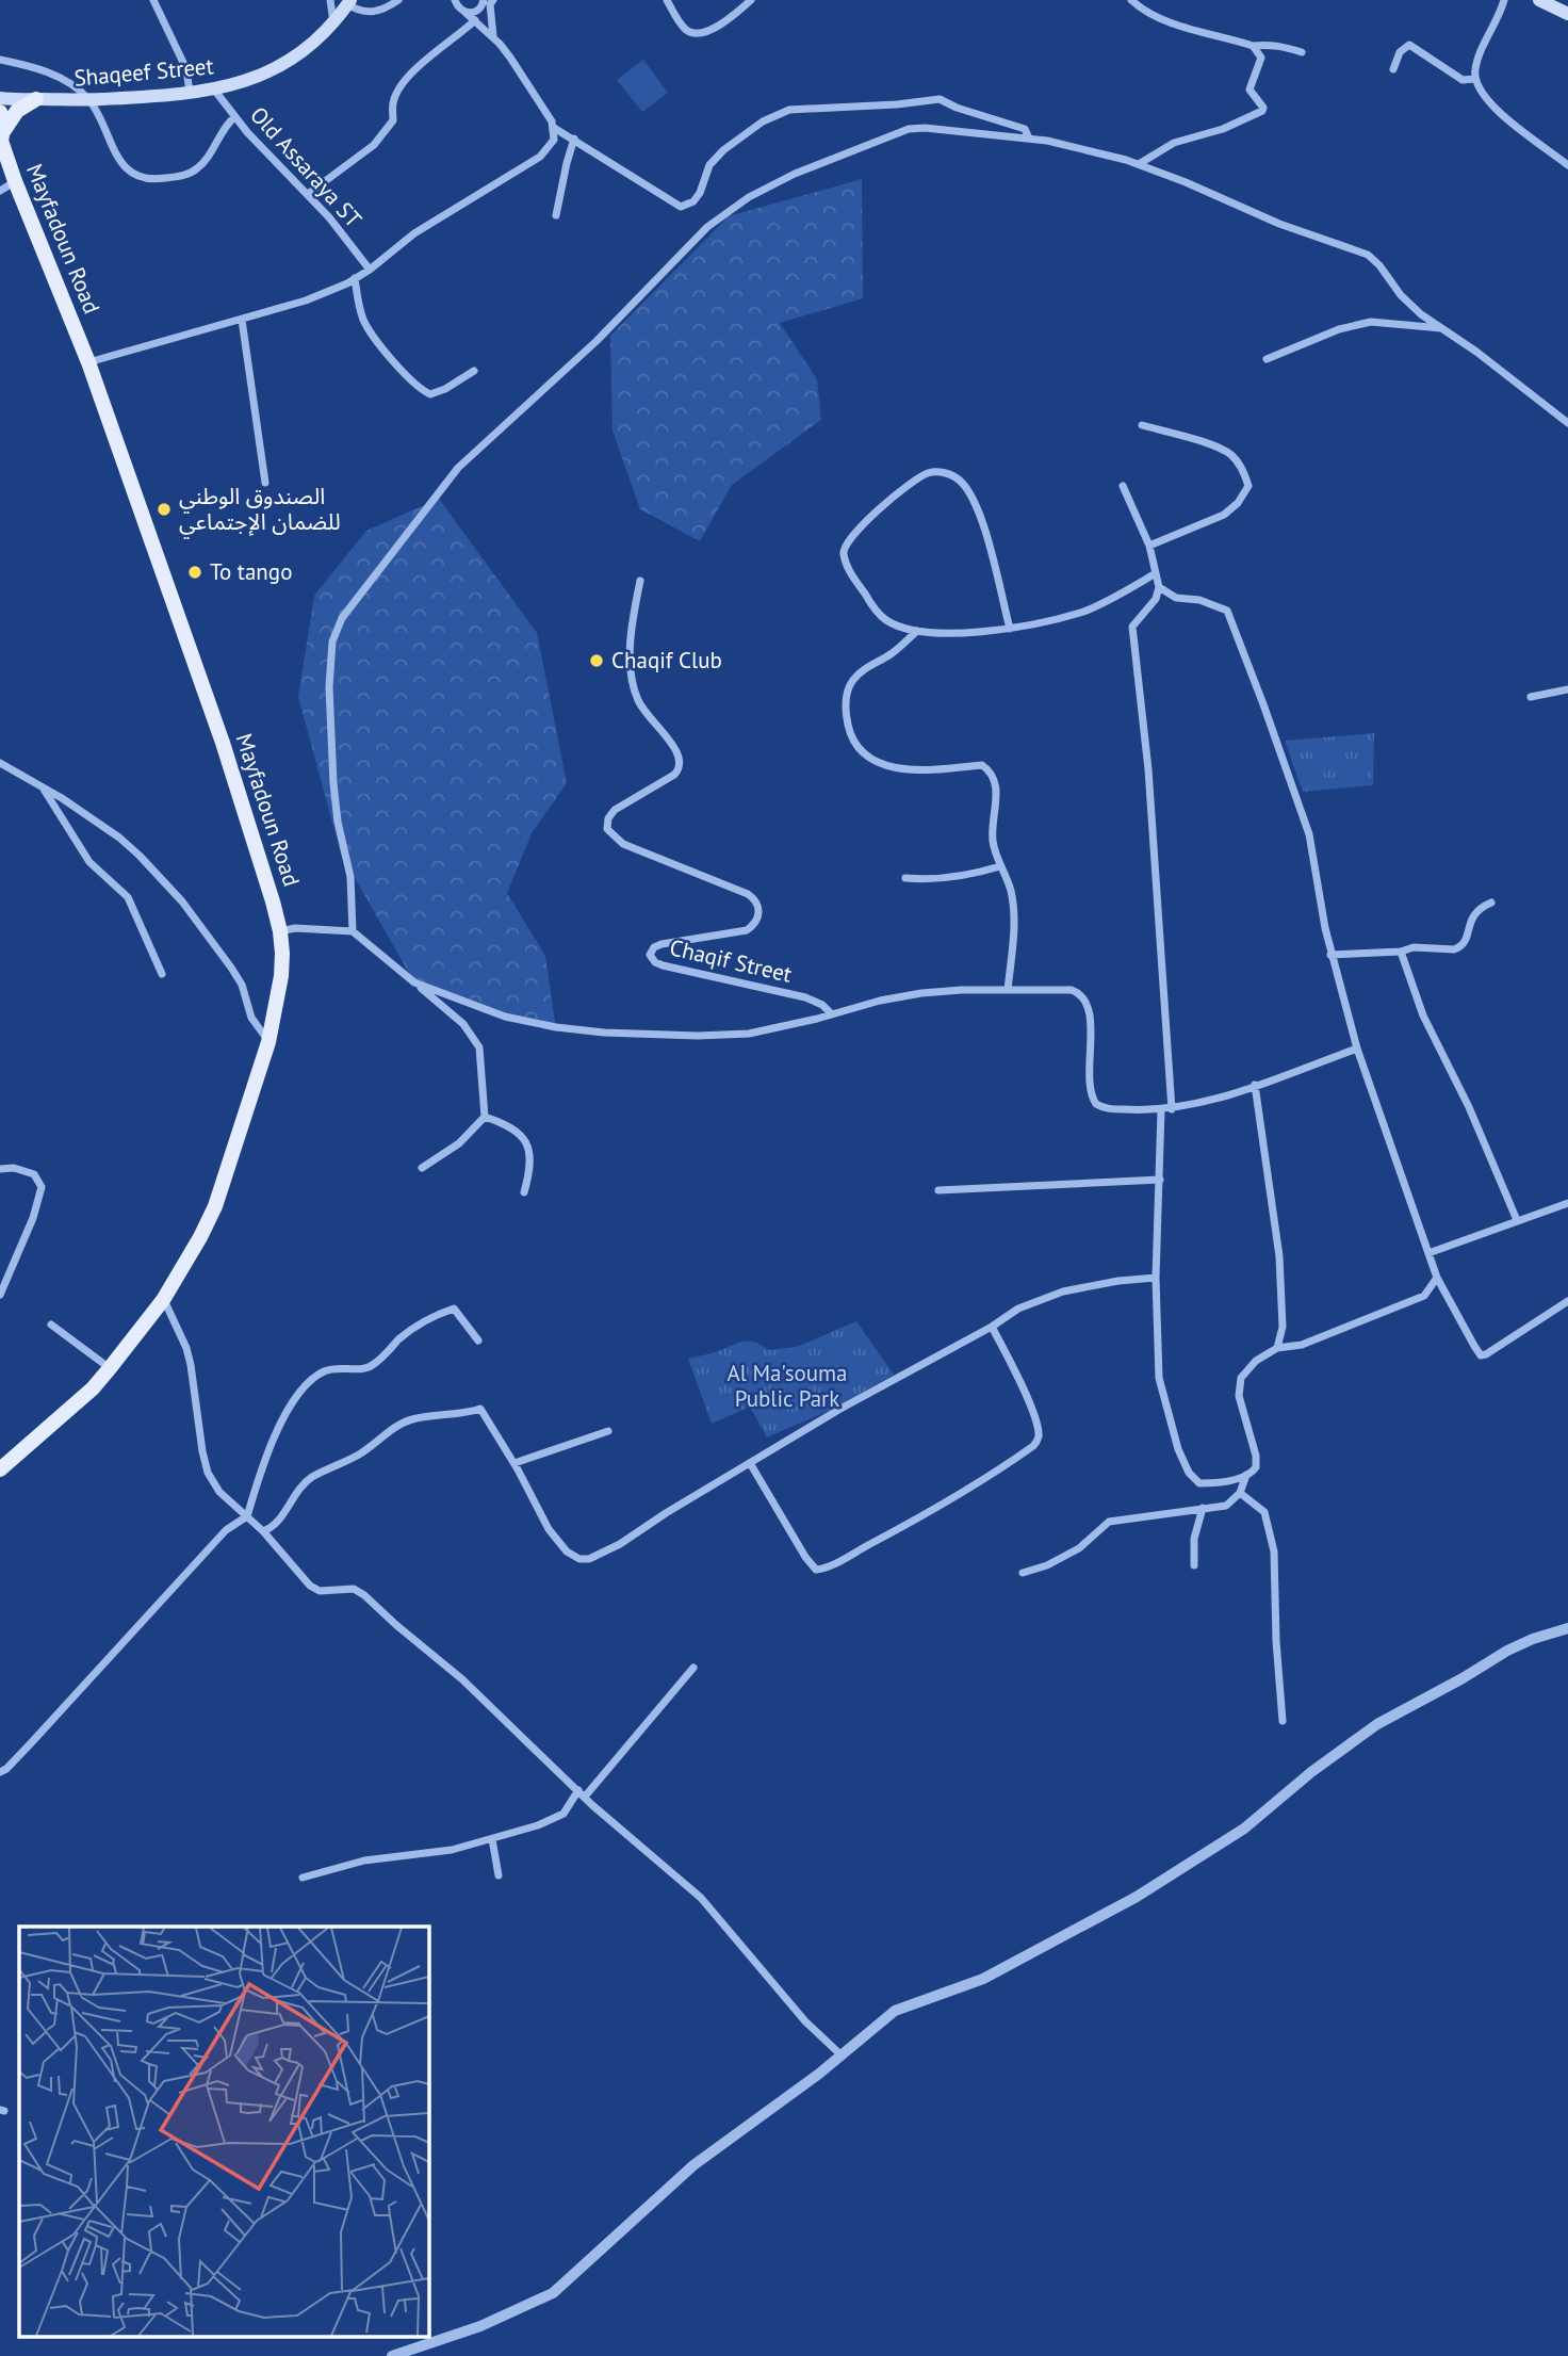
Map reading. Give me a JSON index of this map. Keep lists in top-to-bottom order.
{
  "streets": {
    "main road": ["Shaqeef Street", "Mayfadoun Road"],
    "street": ["Old Assaraya ST", "Chaqif Street"]
  },
  "crossings": [
    ["Shaqeef Street", "Old Assaraya ST"]
  ],
  "parks": ["Al Ma'souma Public Park"],
  "places": ["الصندوق الوطني للضمان الإجتماعي", "To tango", "Chaqif Club"]
}
